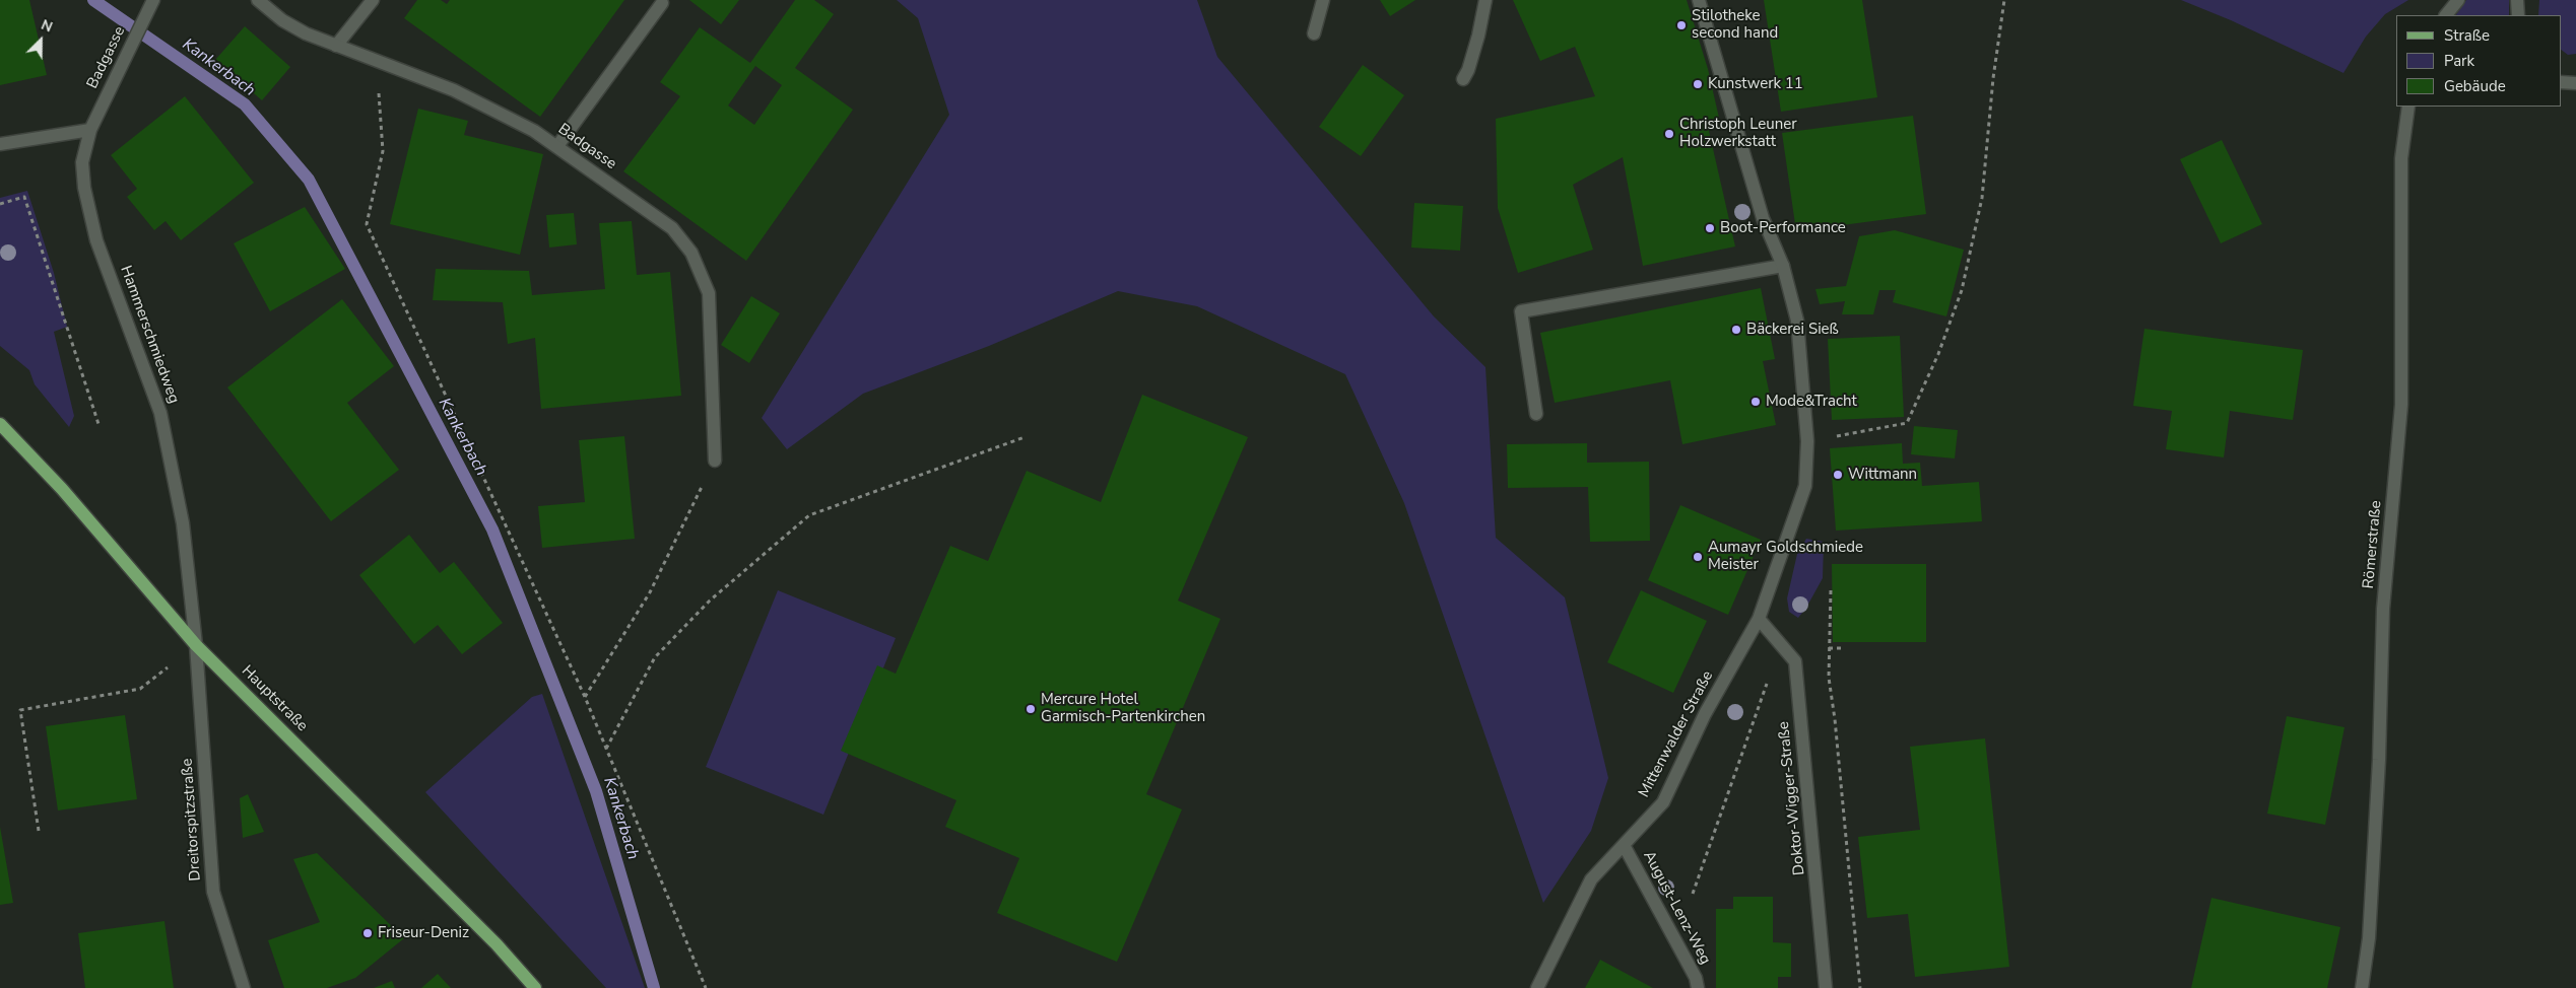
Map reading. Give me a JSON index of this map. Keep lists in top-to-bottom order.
{
  "streets": {
    "main road": ["Hauptstraße"],
    "street": [
      "Badgasse",
      "Hammerschmiedweg",
      "Römerstraße",
      "Mittenwalder Straße",
      "Doktor-Wigger-Straße",
      "Dreitorspitzstraße",
      "August-Lenz-Weg"
    ]
  },
  "crossings": [
    ["Badgasse", "Hammerschmiedweg"],
    ["Hammerschmiedweg", "Hauptstraße"],
    ["Hammerschmiedweg", "Dreitorspitzstraße"],
    ["Hauptstraße", "Dreitorspitzstraße"],
    ["Mittenwalder Straße", "Doktor-Wigger-Straße"],
    ["Mittenwalder Straße", "August-Lenz-Weg"]
  ],
  "water": ["Kankerbach"],
  "places": [
    "Stilotheke second hand",
    "Kunstwerk 11",
    "Christoph Leuner Holzwerkstatt",
    "Boot-Performance",
    "Bäckerei Sieß",
    "Mode&Tracht",
    "Wittmann",
    "Aumayr Goldschmiede Meister",
    "Mercure Hotel Garmisch-Partenkirchen",
    "Friseur-Deniz"
  ],
  "legend": ["Straße", "Park", "Gebäude"],
  "north": "top right"
}
